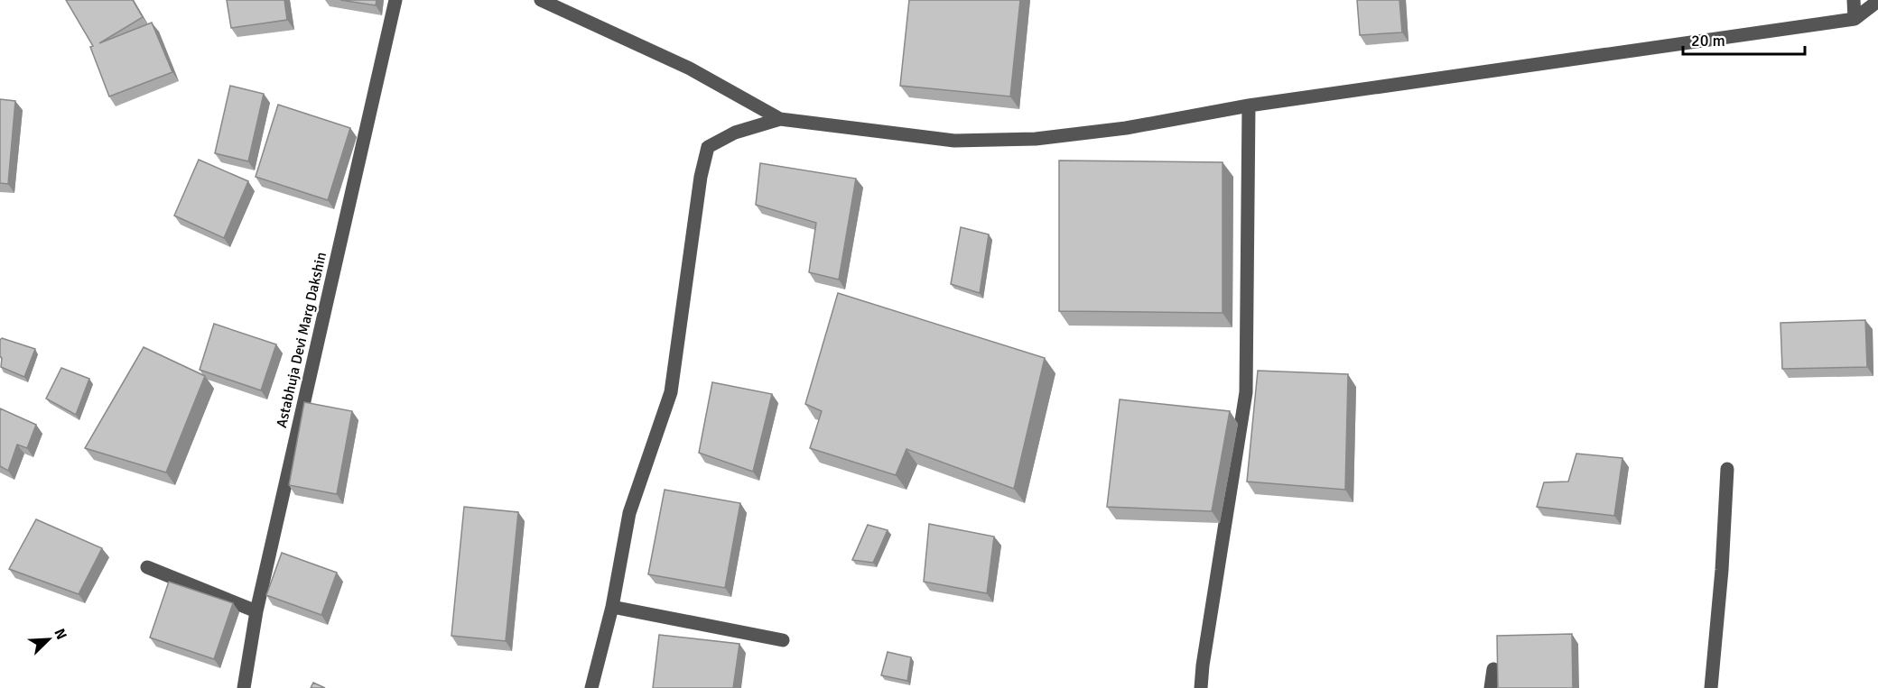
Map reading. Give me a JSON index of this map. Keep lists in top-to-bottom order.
{
  "streets": {
    "street": ["Astabhuja Devi Marg Dakshin"]
  },
  "scale_bar": "20 m",
  "north": "top right"
}
